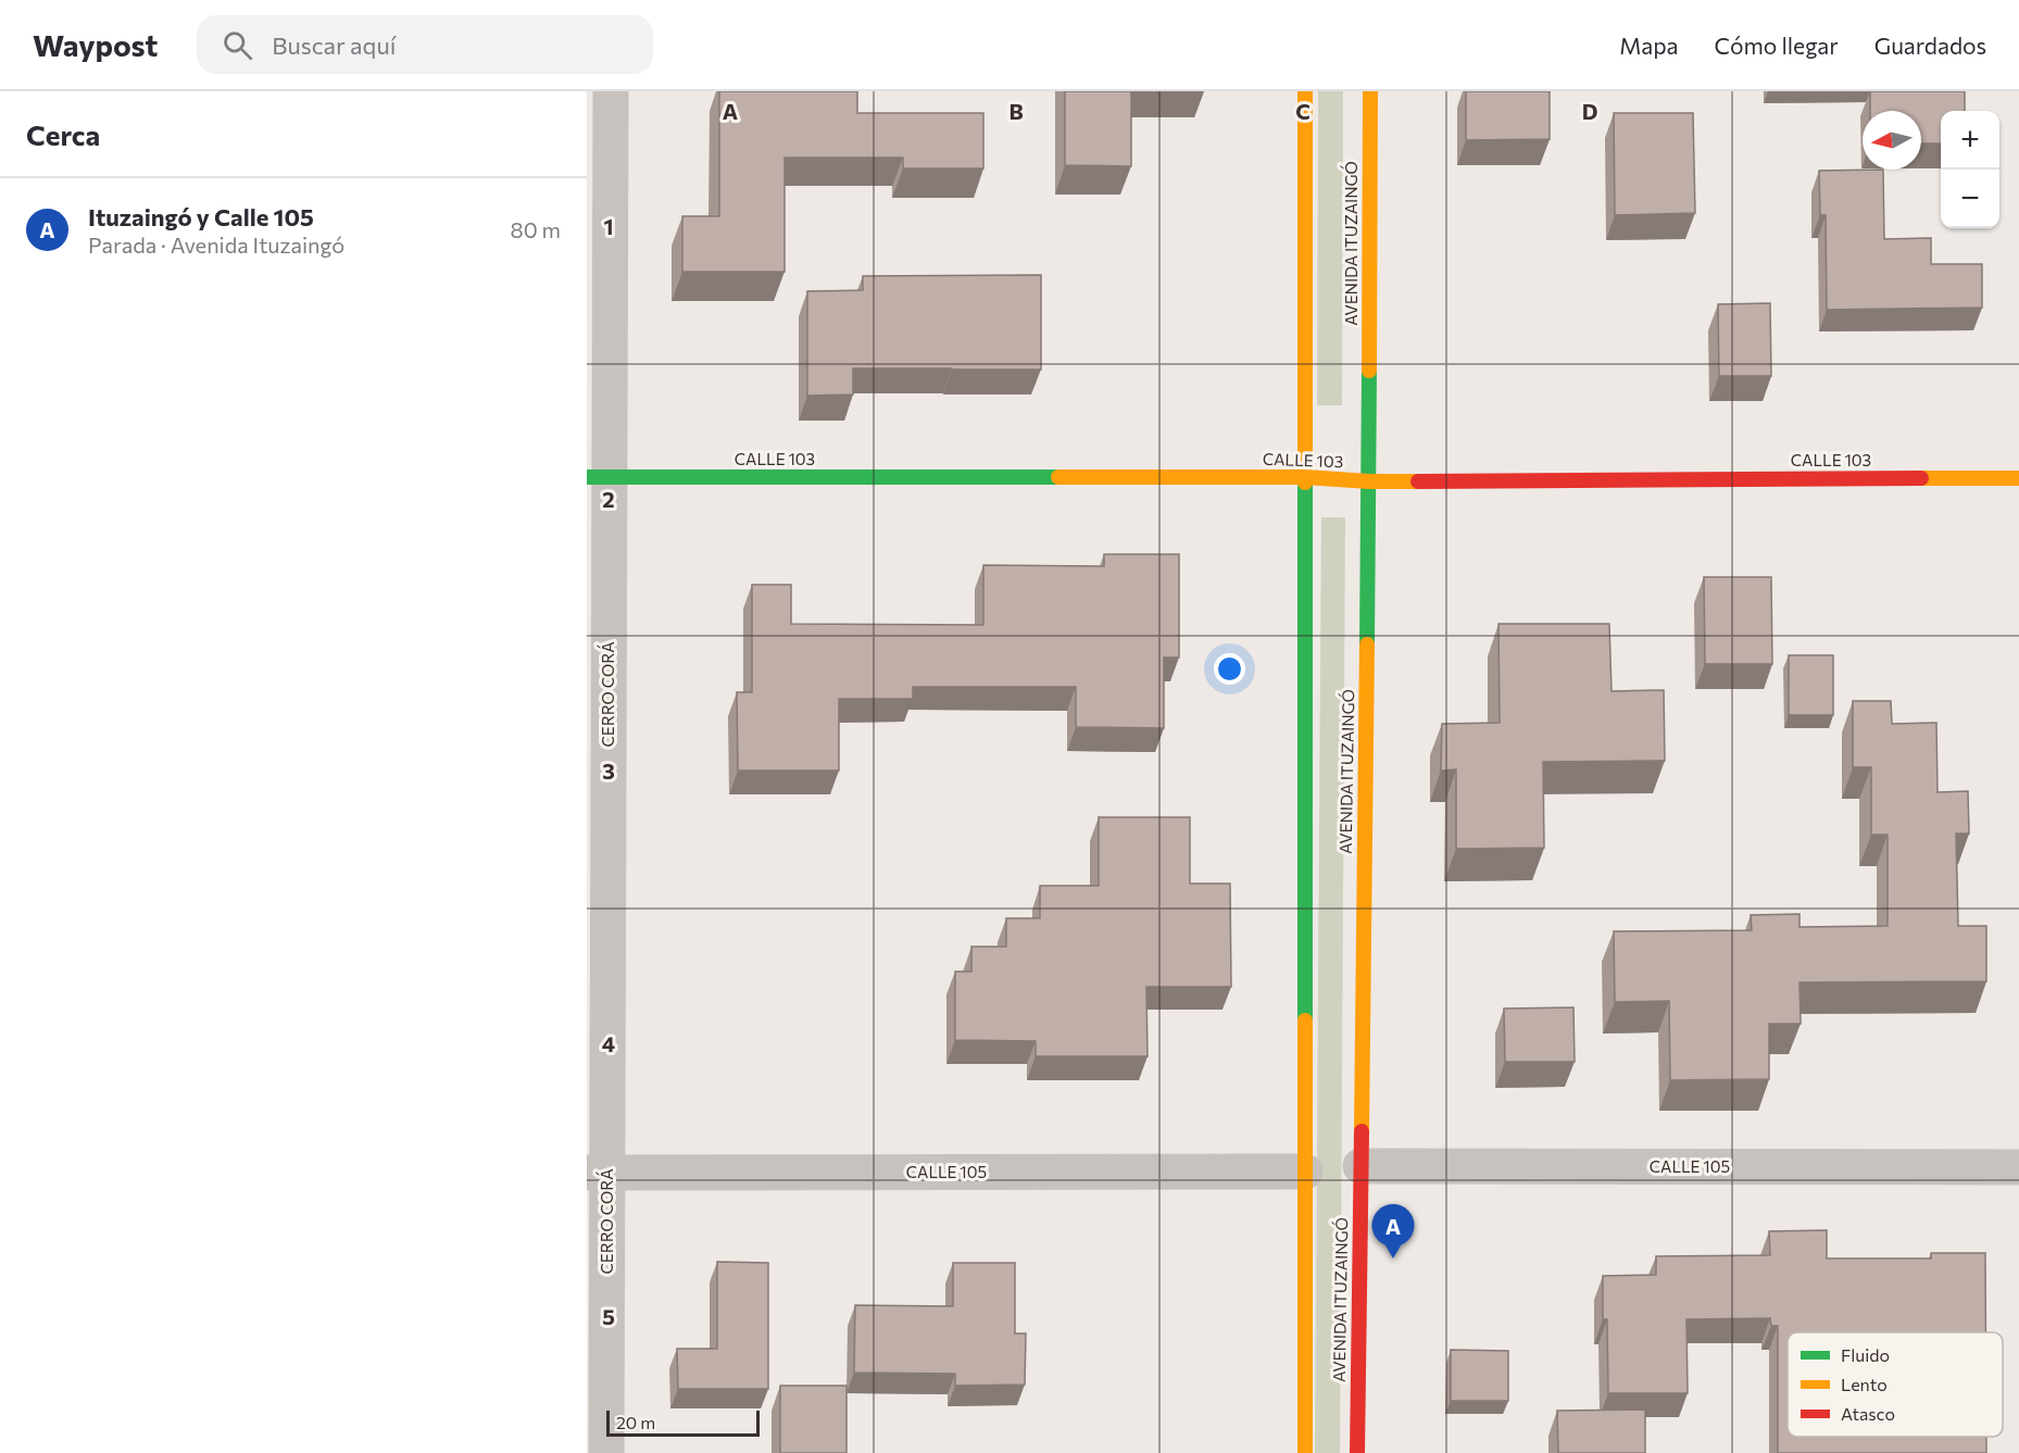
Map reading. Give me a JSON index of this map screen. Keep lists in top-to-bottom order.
{
  "streets": {
    "main road": ["AVENIDA ITUZAINGÓ", "CALLE 103"],
    "street": ["CERRO CORÁ", "CALLE 105"]
  },
  "crossings": [
    ["AVENIDA ITUZAINGÓ", "CALLE 103"],
    ["AVENIDA ITUZAINGÓ", "CALLE 105"],
    ["CALLE 103", "CERRO CORÁ"],
    ["CERRO CORÁ", "CALLE 105"]
  ],
  "legend": ["Fluido", "Lento", "Atasco"],
  "scale_bar": "20 m",
  "north": "left",
  "page": {
    "header": "Waypost",
    "search": "Buscar aquí",
    "nav": ["Mapa", "Cómo llegar", "Guardados"],
    "heading": "Cerca",
    "map_buttons": ["+", "−"],
    "list": [
      {
        "mark": "A",
        "name": "Ituzaingó y Calle 105",
        "note": "Parada · Avenida Ituzaingó",
        "value": "80 m"
      }
    ],
    "pins": "A",
    "scale": "20 m"
  },
  "grid": {
    "columns": [
      "A",
      "B",
      "C",
      "D"
    ],
    "rows": [
      "1",
      "2",
      "3",
      "4",
      "5"
    ]
  }
}
